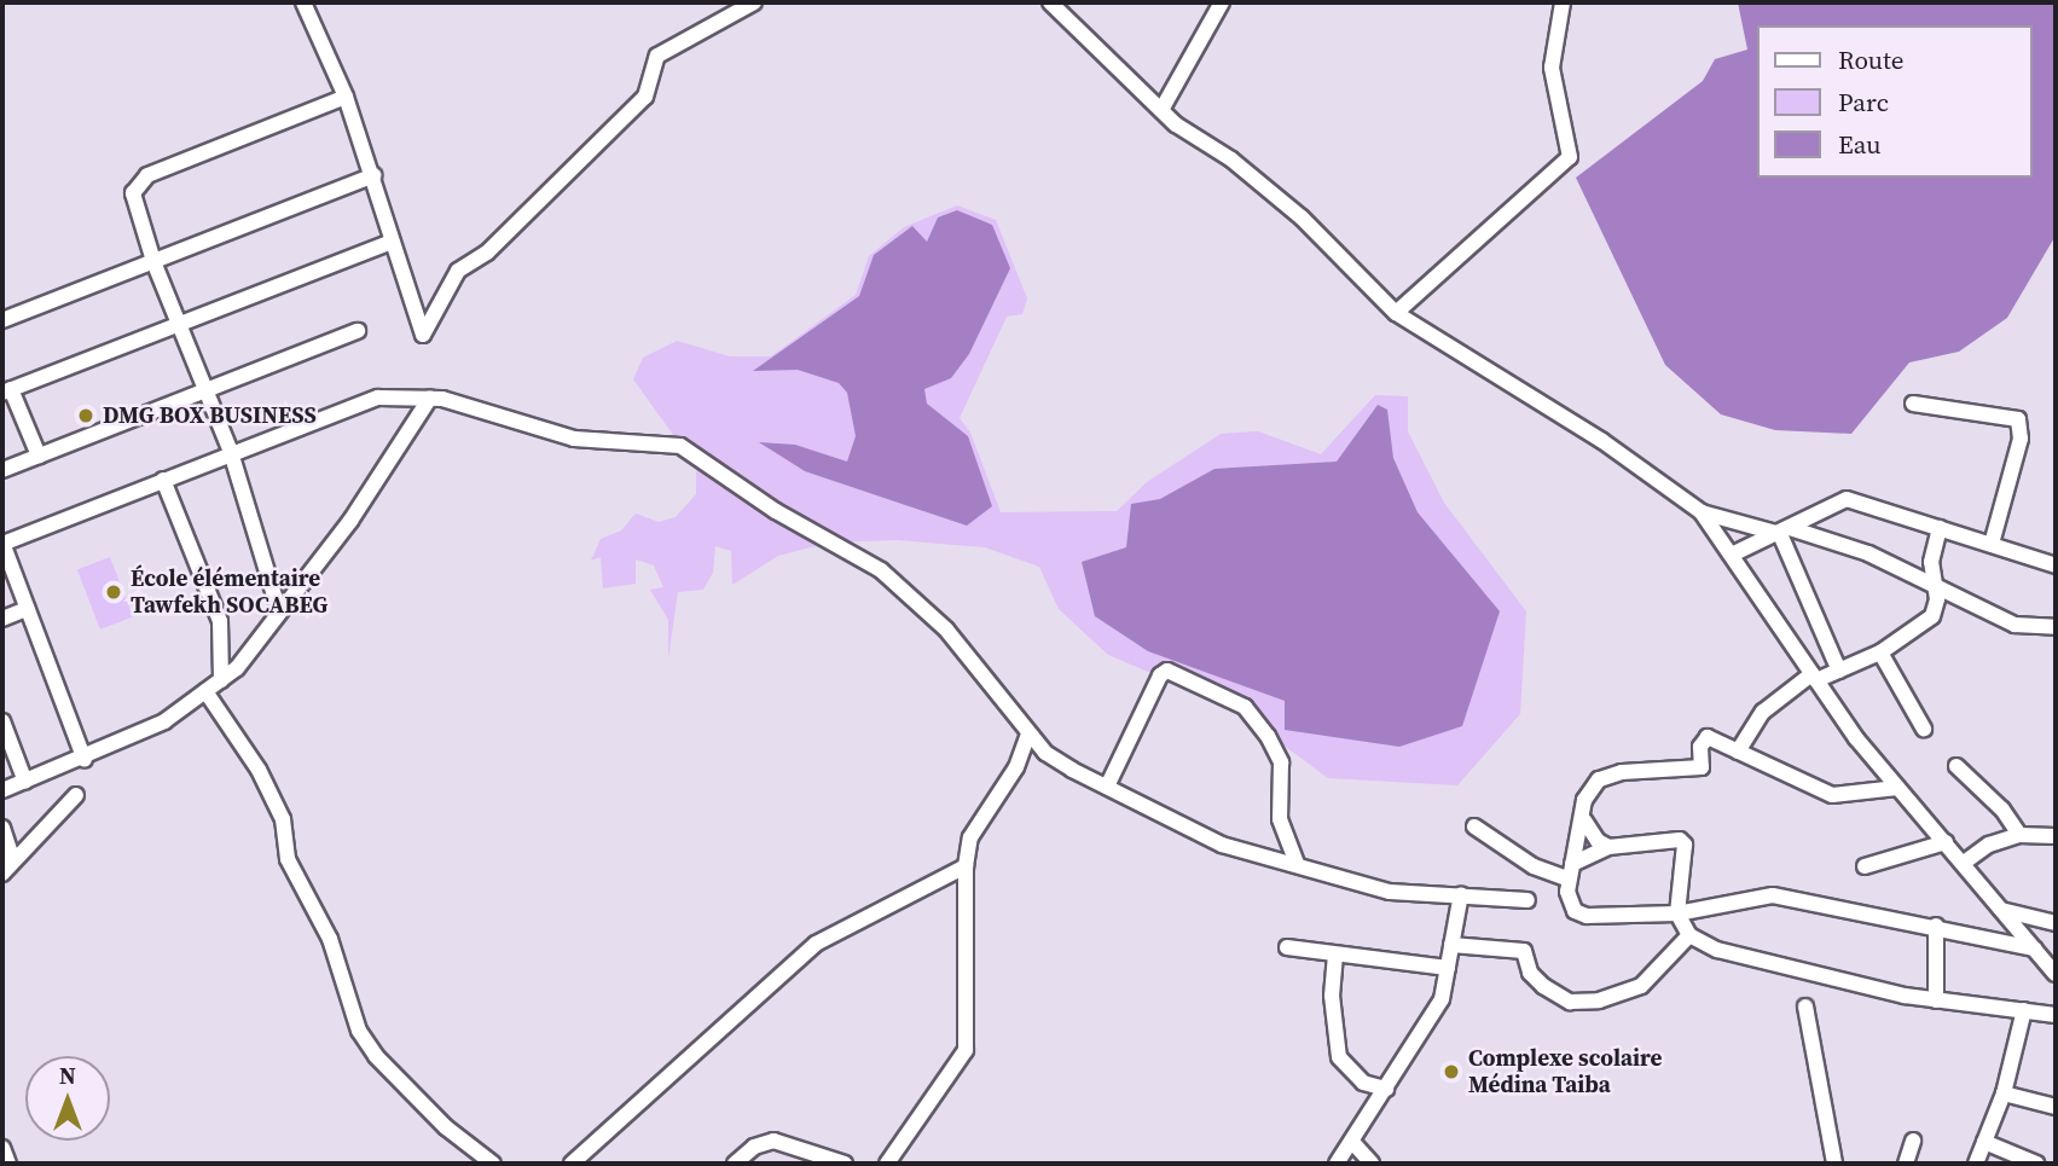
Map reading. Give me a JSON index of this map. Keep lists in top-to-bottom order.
{
  "places": ["DMG BOX BUSINESS", "École élémentaire Tawfekh SOCABEG", "Complexe scolaire Médina Taiba"],
  "legend": ["Route", "Parc", "Eau"],
  "north": "top"
}
